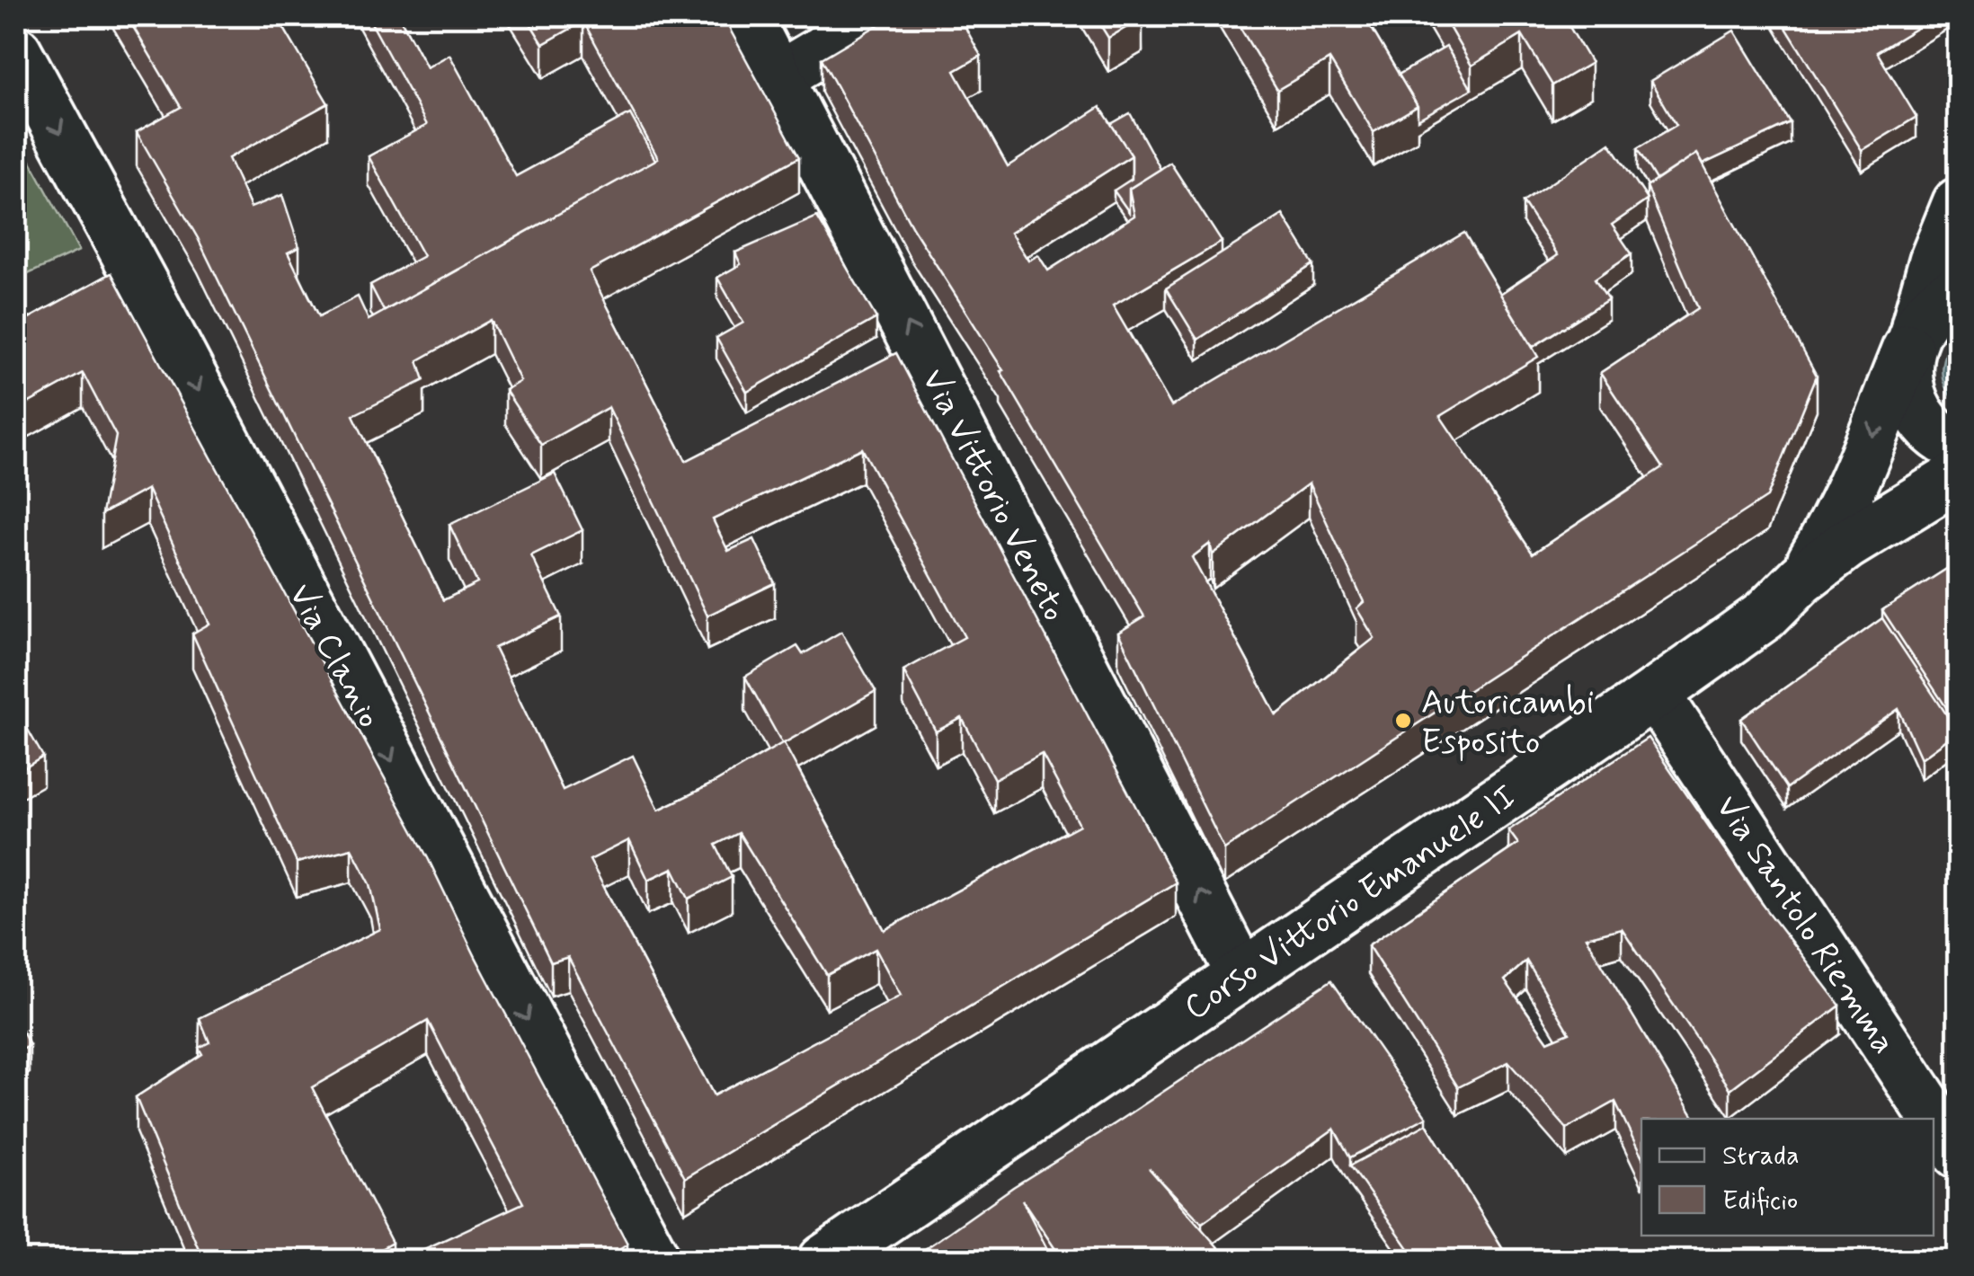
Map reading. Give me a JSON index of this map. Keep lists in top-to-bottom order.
{
  "streets": {
    "street": [
      "Via Vittorio Veneto",
      "Via Clanio",
      "Corso Vittorio Emanuele II",
      "Via Santolo Riemma"
    ]
  },
  "crossings": [
    ["Via Vittorio Veneto", "Corso Vittorio Emanuele II"],
    ["Corso Vittorio Emanuele II", "Via Santolo Riemma"]
  ],
  "one_way": ["Via Vittorio Veneto", "Via Clanio"],
  "places": ["Autoricambi Esposito"],
  "legend": ["Strada", "Edificio"]
}
